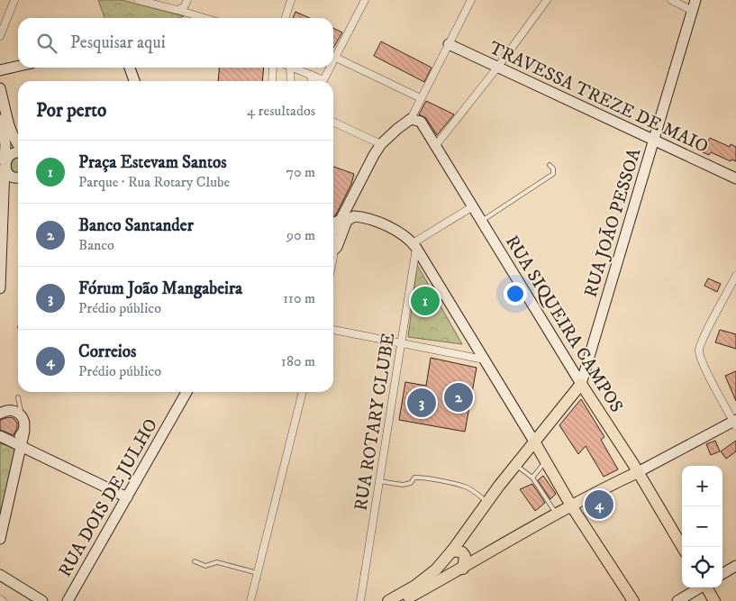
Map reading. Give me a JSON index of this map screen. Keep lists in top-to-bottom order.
{
  "streets": {
    "main road": ["RUA JOÃO PESSOA", "RUA SIQUEIRA CAMPOS"],
    "street": ["TRAVESSA TREZE DE MAIO", "RUA ROTARY CLUBE", "RUA DOIS DE JULHO"]
  },
  "crossings": [
    ["TRAVESSA TREZE DE MAIO", "RUA JOÃO PESSOA"],
    ["RUA JOÃO PESSOA", "RUA SIQUEIRA CAMPOS"]
  ],
  "page": {
    "search": "Pesquisar aqui",
    "heading": ["Por perto", "4 resultados"],
    "list": [
      {
        "mark": "1",
        "name": "Praça Estevam Santos",
        "note": "Parque · Rua Rotary Clube",
        "value": "70 m"
      },
      {
        "mark": "2",
        "name": "Banco Santander",
        "note": "Banco",
        "value": "90 m"
      },
      {
        "mark": "3",
        "name": "Fórum João Mangabeira",
        "note": "Prédio público",
        "value": "110 m"
      },
      {
        "mark": "4",
        "name": "Correios",
        "note": "Prédio público",
        "value": "180 m"
      }
    ],
    "pins": [
      "1",
      "2",
      "3",
      "4"
    ],
    "map_buttons": ["+", "−"]
  }
}
